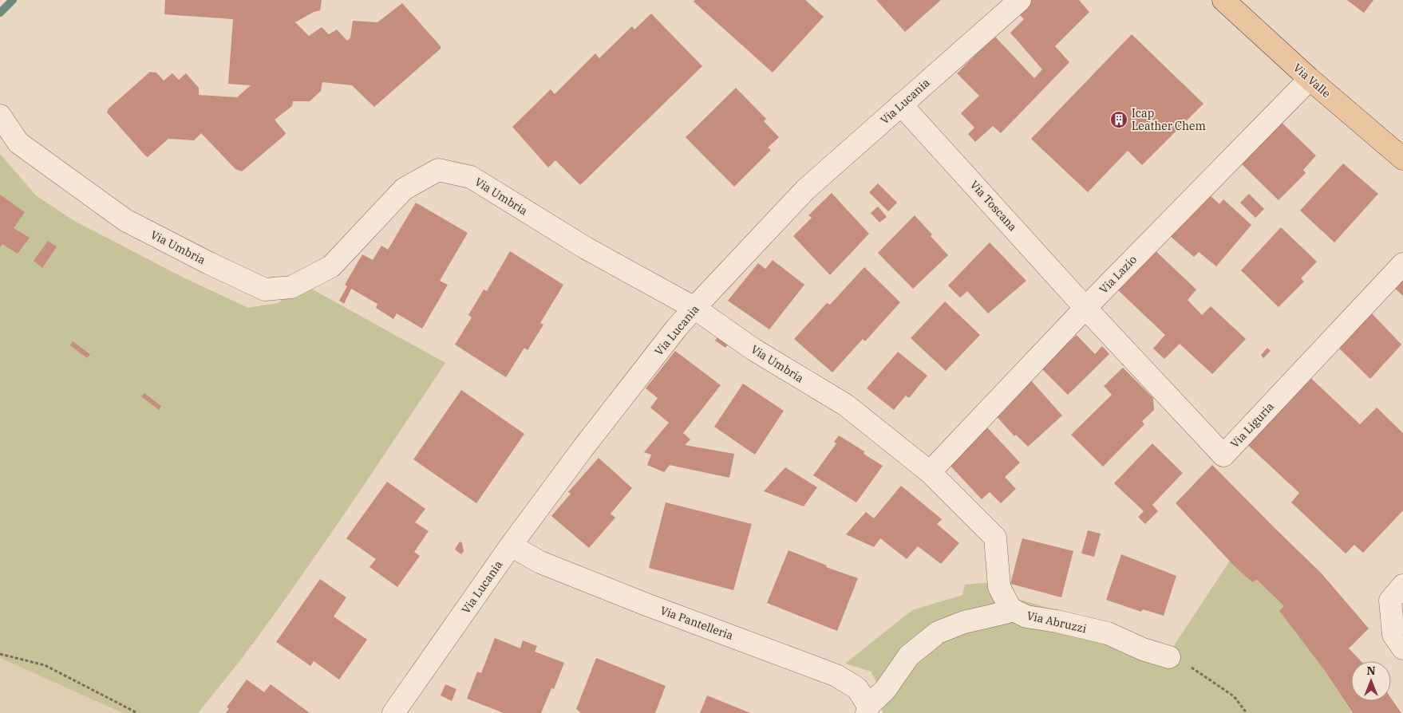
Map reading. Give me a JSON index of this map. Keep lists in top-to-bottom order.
{
  "streets": {
    "main road": ["Via Valle"],
    "street": [
      "Via Lucania",
      "Via Umbria",
      "Via Toscana",
      "Via Lazio",
      "Via Liguria",
      "Via Abruzzi",
      "Via Pantelleria"
    ]
  },
  "crossings": [
    ["Via Valle", "Via Lazio"],
    ["Via Lucania", "Via Umbria"],
    ["Via Lucania", "Via Toscana"],
    ["Via Lucania", "Via Pantelleria"],
    ["Via Umbria", "Via Lazio"],
    ["Via Toscana", "Via Lazio"],
    ["Via Toscana", "Via Liguria"],
    ["Via Lazio", "Via Liguria"]
  ],
  "places": {
    "building": ["Icap Leather Chem"]
  },
  "north": "top"
}
